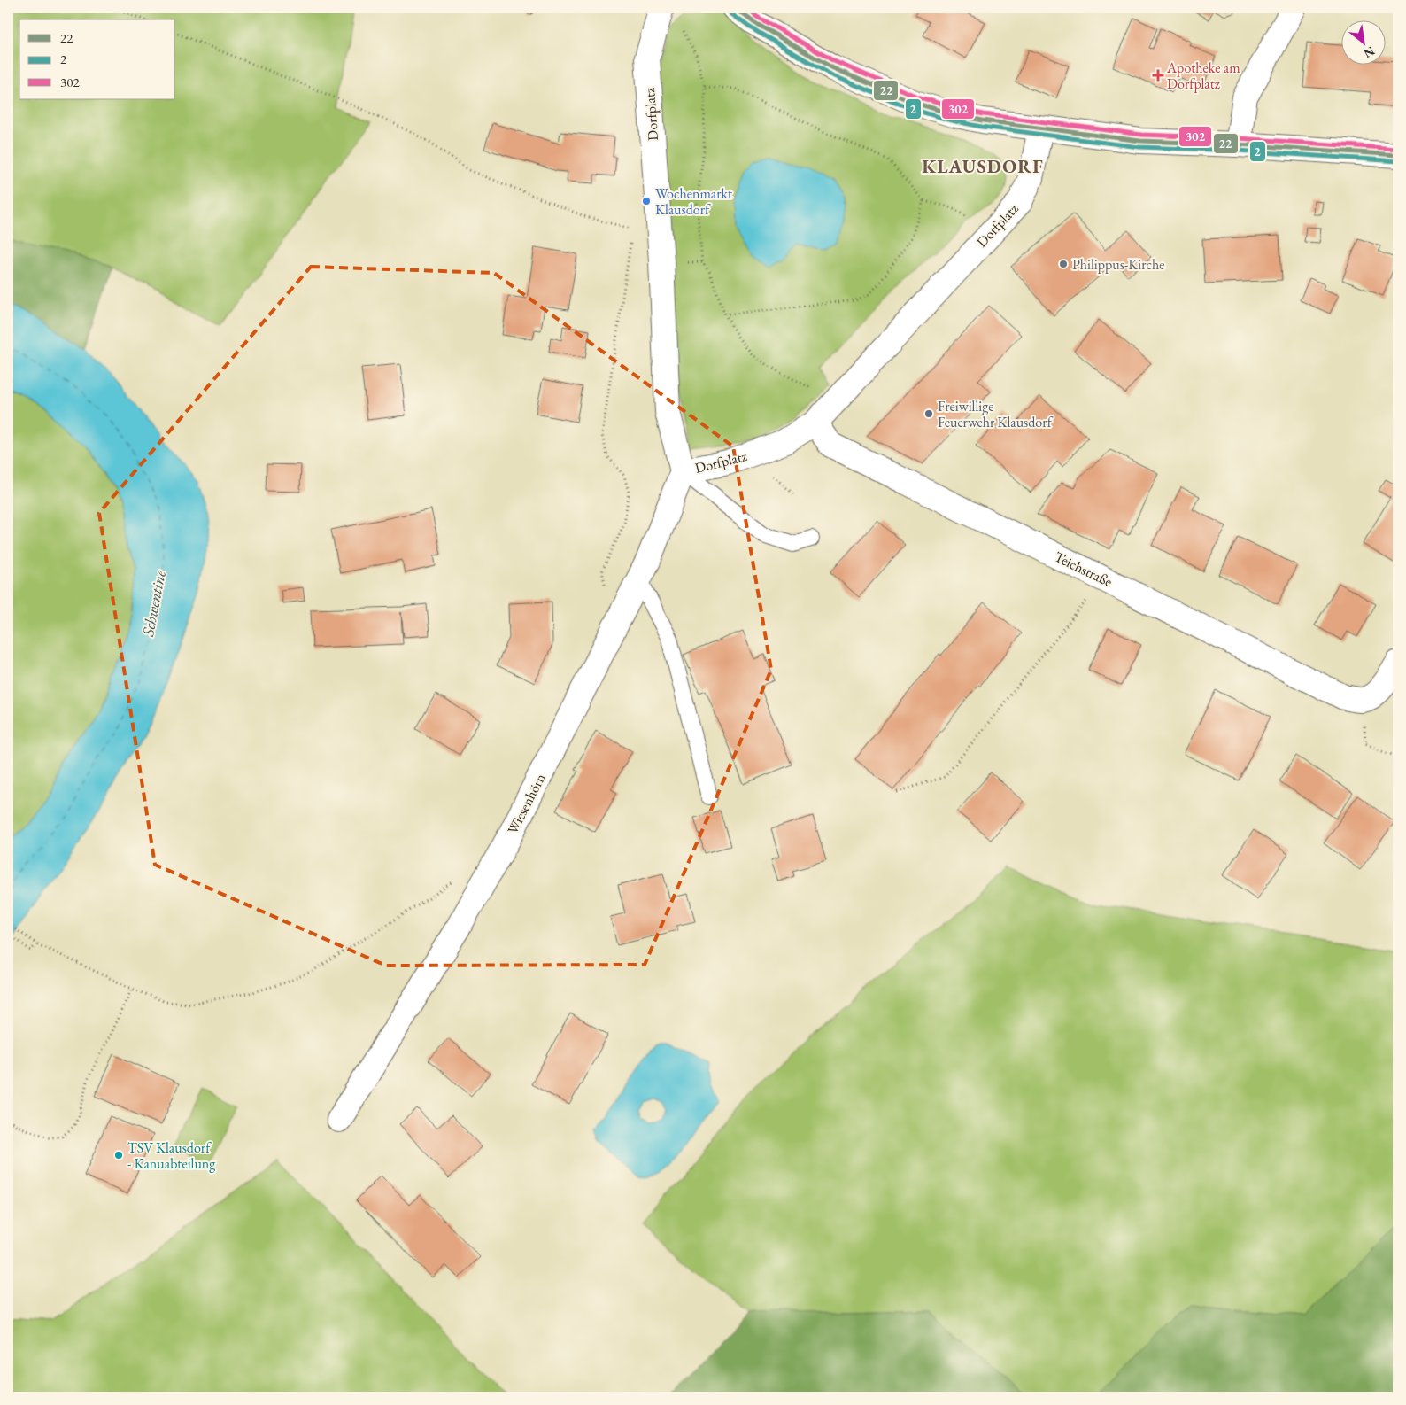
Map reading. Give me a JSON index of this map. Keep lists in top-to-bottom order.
{
  "streets": {
    "street": ["Dorfplatz", "Teichstraße", "Wiesenhörn"]
  },
  "crossings": [
    ["Dorfplatz", "Teichstraße"],
    ["Dorfplatz", "Wiesenhörn"]
  ],
  "districts": ["KLAUSDORF"],
  "water": ["Schwentine"],
  "places": {
    "health": ["Apotheke am Dorfplatz"],
    "other": [
      "Wochenmarkt Klausdorf",
      "Philippus-Kirche",
      "Freiwillige Feuerwehr Klausdorf",
      "TSV Klausdorf - Kanuabteilung"
    ]
  },
  "lines": ["transit line 22", "transit line 302", "transit line 2"],
  "legend": ["22", "2", "302"],
  "north": "bottom right"
}
